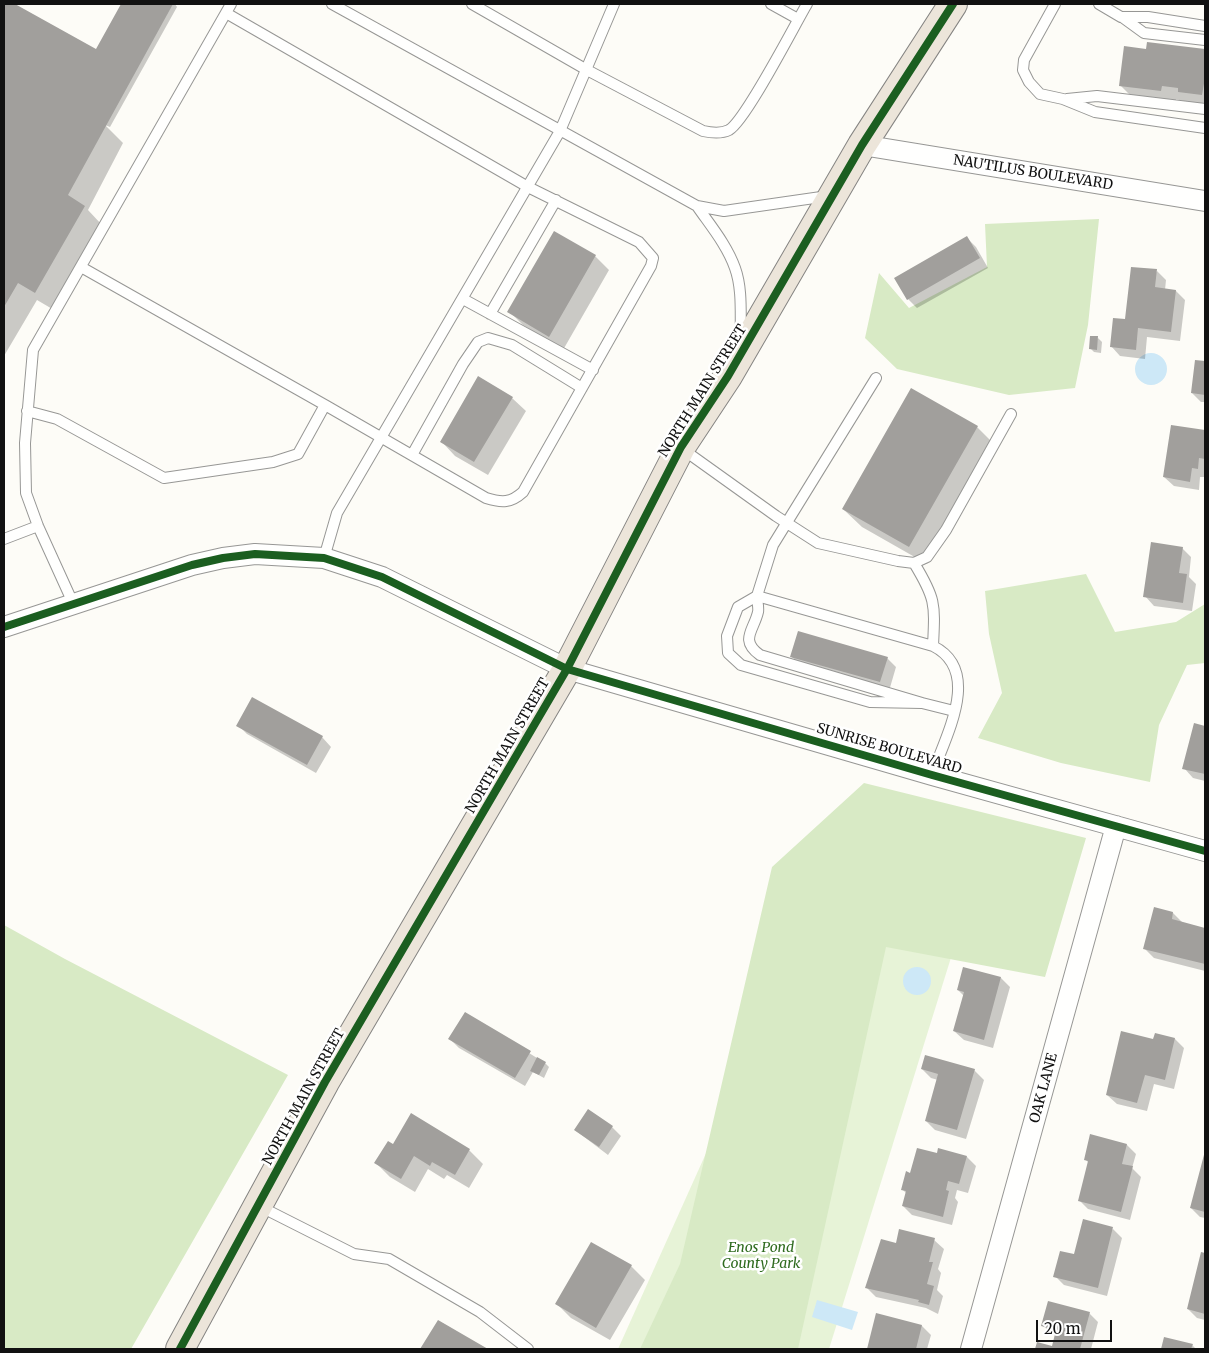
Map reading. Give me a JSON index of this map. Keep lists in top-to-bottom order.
{
  "streets": {
    "highway": ["NORTH MAIN STREET"],
    "street": ["NAUTILUS BOULEVARD", "SUNRISE BOULEVARD", "OAK LANE"]
  },
  "crossings": [
    ["NAUTILUS BOULEVARD", "NORTH MAIN STREET"],
    ["NORTH MAIN STREET", "SUNRISE BOULEVARD"],
    ["SUNRISE BOULEVARD", "OAK LANE"]
  ],
  "parks": ["Enos Pond County Park"],
  "scale_bar": "20 m"
}
